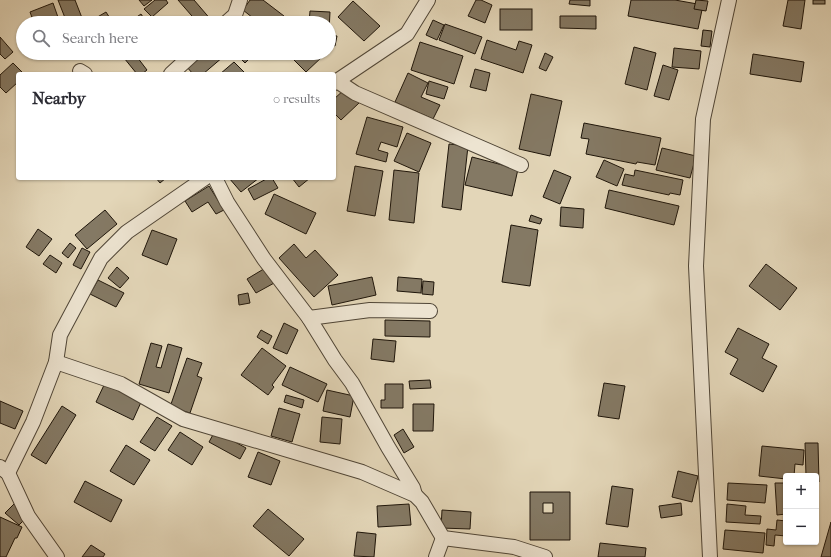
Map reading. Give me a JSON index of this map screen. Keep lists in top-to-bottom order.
{
  "page": {
    "search": "Search here",
    "heading": ["Nearby", "0 results"],
    "map_buttons": ["+", "−"]
  }
}
